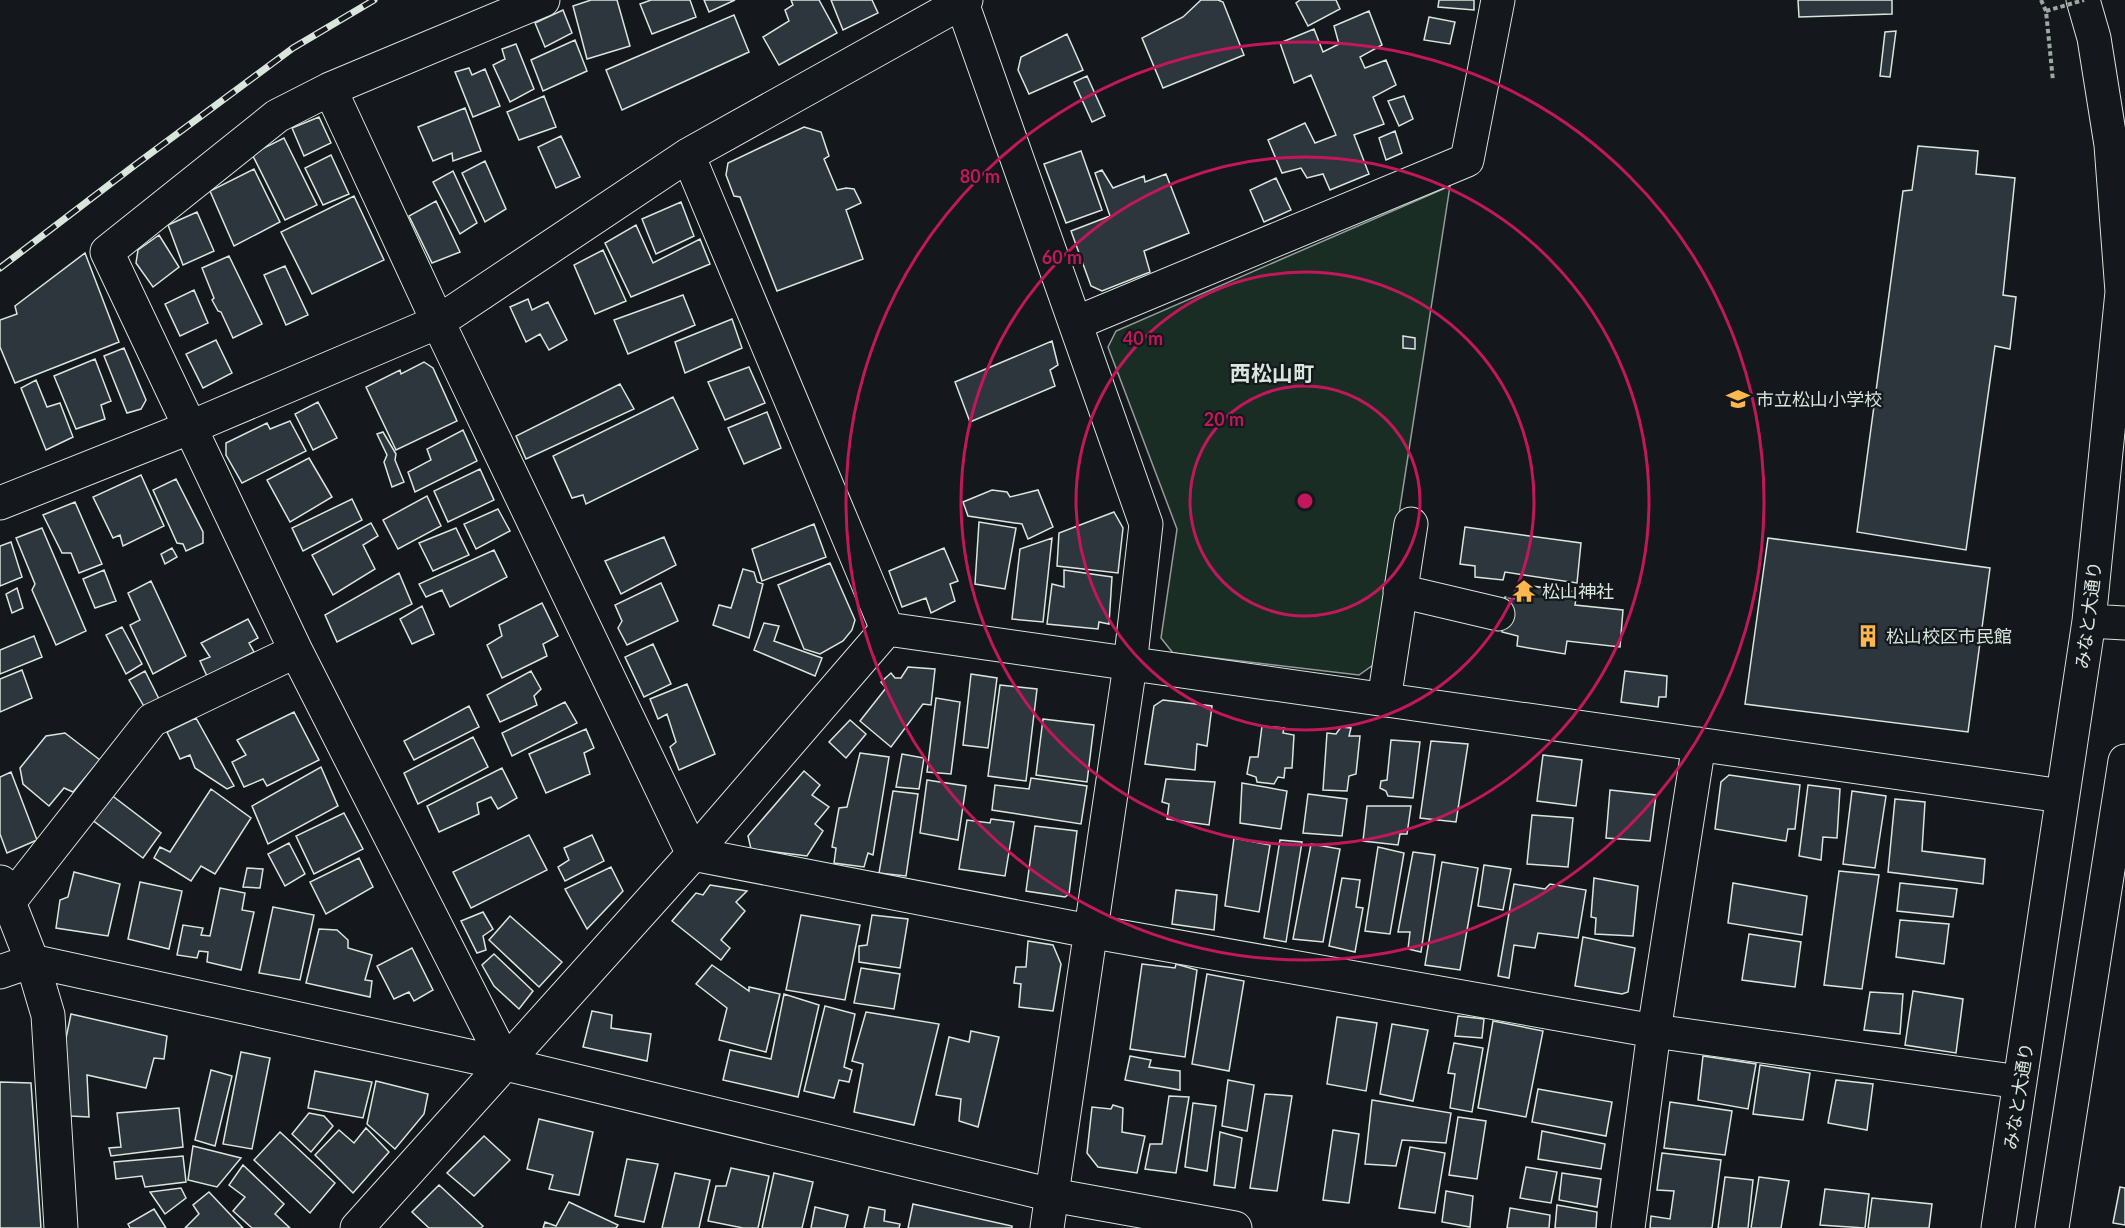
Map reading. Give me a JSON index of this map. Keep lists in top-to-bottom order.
{
  "streets": {
    "street": ["みなと大通り"]
  },
  "districts": ["西松山町"],
  "places": {
    "school or university": ["市立松山小学校"],
    "temple": ["松山神社"],
    "building": ["松山校区市民館"]
  },
  "rings": [
    "80 m",
    "60 m",
    "40 m",
    "20 m"
  ]
}
